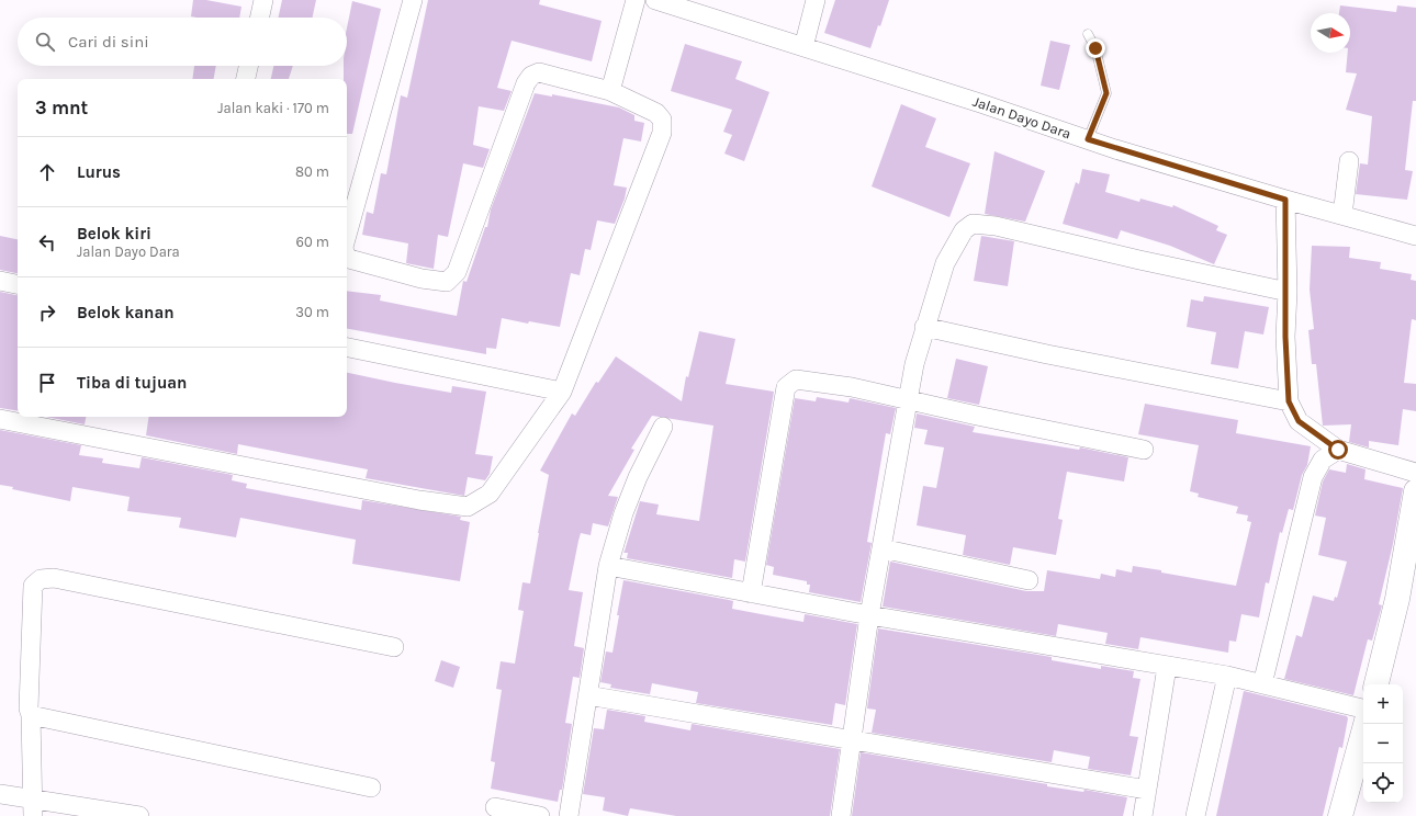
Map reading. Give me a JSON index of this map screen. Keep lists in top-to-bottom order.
{
  "streets": {
    "street": ["Jalan Dayo Dara"]
  },
  "north": "right",
  "page": {
    "search": "Cari di sini",
    "heading": ["3 mnt", "Jalan kaki · 170 m"],
    "list": [
      ["Lurus", "80 m"],
      ["Belok kiri", "Jalan Dayo Dara", "60 m"],
      ["Belok kanan", "30 m"],
      "Tiba di tujuan"
    ],
    "map_buttons": ["+", "−"]
  }
}
